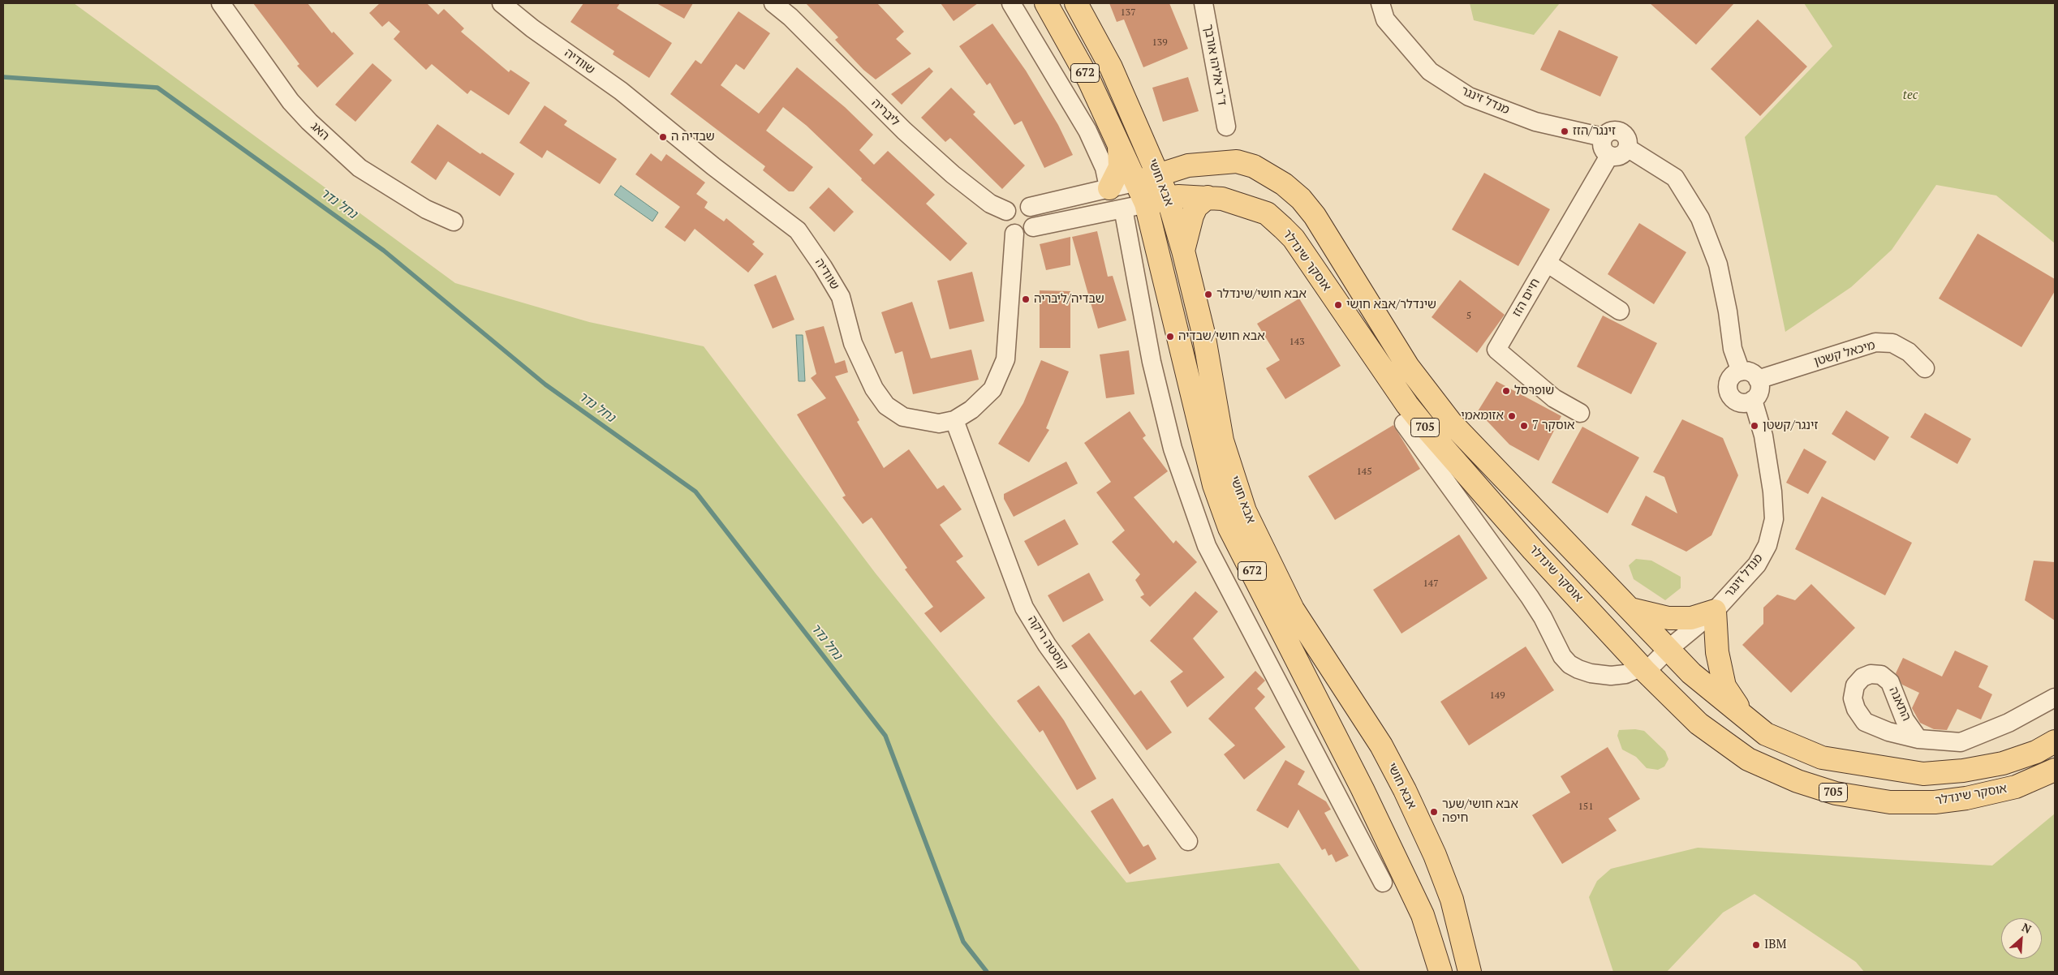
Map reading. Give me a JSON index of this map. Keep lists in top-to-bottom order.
{
  "streets": {
    "main road": [
      "672",
      "אבא חושי",
      "אוסקר שינדלר",
      "705"
    ],
    "street": [
      "שוודיה",
      "ד\"ר אליהו אורבך",
      "מנדל זינגר",
      "ליבריה",
      "האג",
      "חיים הזז",
      "מיכאל קשטן",
      "קוסטה ריקה"
    ]
  },
  "crossings": [
    ["שוודיה", "ליבריה"],
    ["שוודיה", "קוסטה ריקה"],
    ["מנדל זינגר", "אוסקר שינדלר"],
    ["מנדל זינגר", "חיים הזז"],
    ["מנדל זינגר", "מיכאל קשטן"],
    ["אבא חושי", "אוסקר שינדלר"]
  ],
  "water": ["נחל נדר"],
  "parks": ["tec"],
  "places": [
    "זינגר/הזז",
    "שבדיה ה",
    "אבא חושי/שינדלר",
    "שבדיה/ליבריה",
    "שינדלר/אבא חושי",
    "אבא חושי/שבדיה",
    "שופרסל",
    "אזומאמי",
    "אוסקר 7",
    "זינגר/קשטן",
    "אבא חושי/שער חיפה",
    "IBM"
  ],
  "house_numbers": [
    "137",
    "139",
    "5",
    "143",
    "145",
    "147",
    "149",
    "151"
  ],
  "north": "top right"
}
